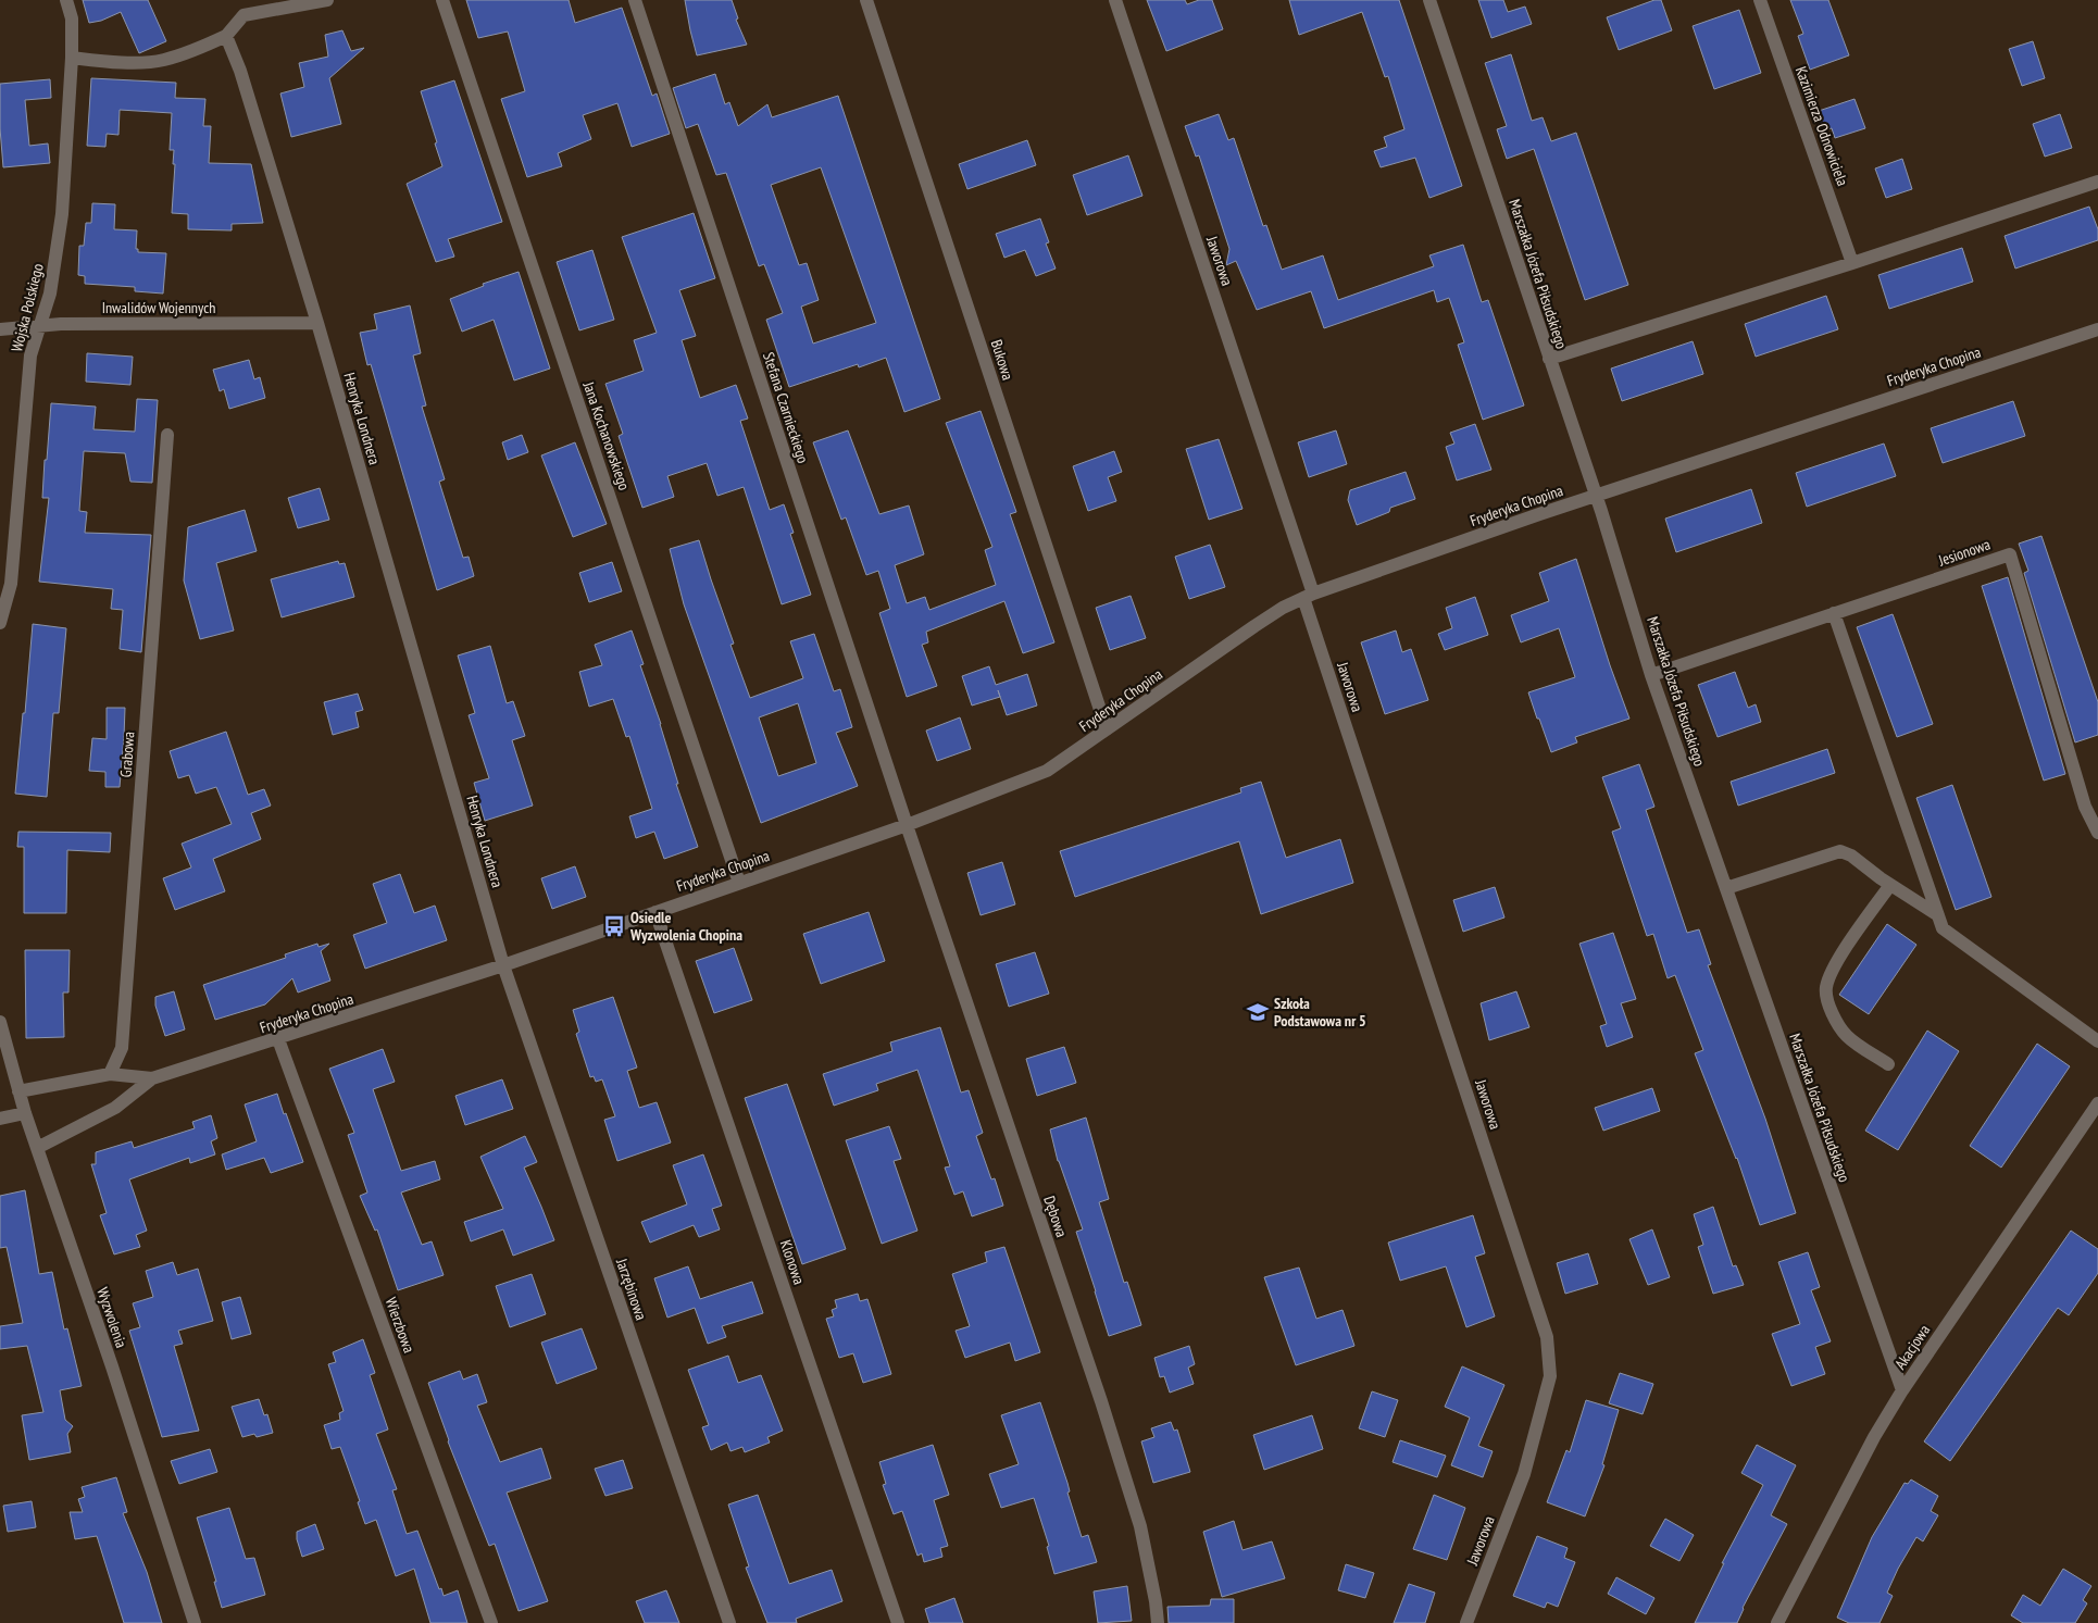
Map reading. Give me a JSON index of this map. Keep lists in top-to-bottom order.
{
  "streets": {
    "street": [
      "Kazimierza Odnowiciela",
      "Jaworowa",
      "Marszałka Józefa Piłsudskiego",
      "Wojska Polskiego",
      "Inwalidów Wojennych",
      "Bukowa",
      "Fryderyka Chopina",
      "Stefana Czarnieckiego",
      "Henryka Londnera",
      "Jana Kochanowskiego",
      "Jesionowa",
      "Grabowa",
      "Dębowa",
      "Klonowa",
      "Jarzębinowa",
      "Wyzwolenia",
      "Wierzbowa",
      "Akacjowa"
    ]
  },
  "crossings": [
    ["Jaworowa", "Fryderyka Chopina"],
    ["Marszałka Józefa Piłsudskiego", "Fryderyka Chopina"],
    ["Marszałka Józefa Piłsudskiego", "Jesionowa"],
    ["Marszałka Józefa Piłsudskiego", "Akacjowa"],
    ["Wojska Polskiego", "Inwalidów Wojennych"],
    ["Inwalidów Wojennych", "Henryka Londnera"],
    ["Bukowa", "Fryderyka Chopina"],
    ["Fryderyka Chopina", "Stefana Czarnieckiego"],
    ["Fryderyka Chopina", "Henryka Londnera"],
    ["Fryderyka Chopina", "Jana Kochanowskiego"],
    ["Fryderyka Chopina", "Grabowa"],
    ["Fryderyka Chopina", "Dębowa"],
    ["Fryderyka Chopina", "Klonowa"],
    ["Fryderyka Chopina", "Jarzębinowa"],
    ["Fryderyka Chopina", "Wyzwolenia"],
    ["Fryderyka Chopina", "Wierzbowa"],
    ["Stefana Czarnieckiego", "Dębowa"],
    ["Henryka Londnera", "Jarzębinowa"]
  ],
  "places": {
    "bus stop": ["Osiedle Wyzwolenia Chopina"],
    "school or university": ["Szkoła Podstawowa nr 5"]
  }
}
